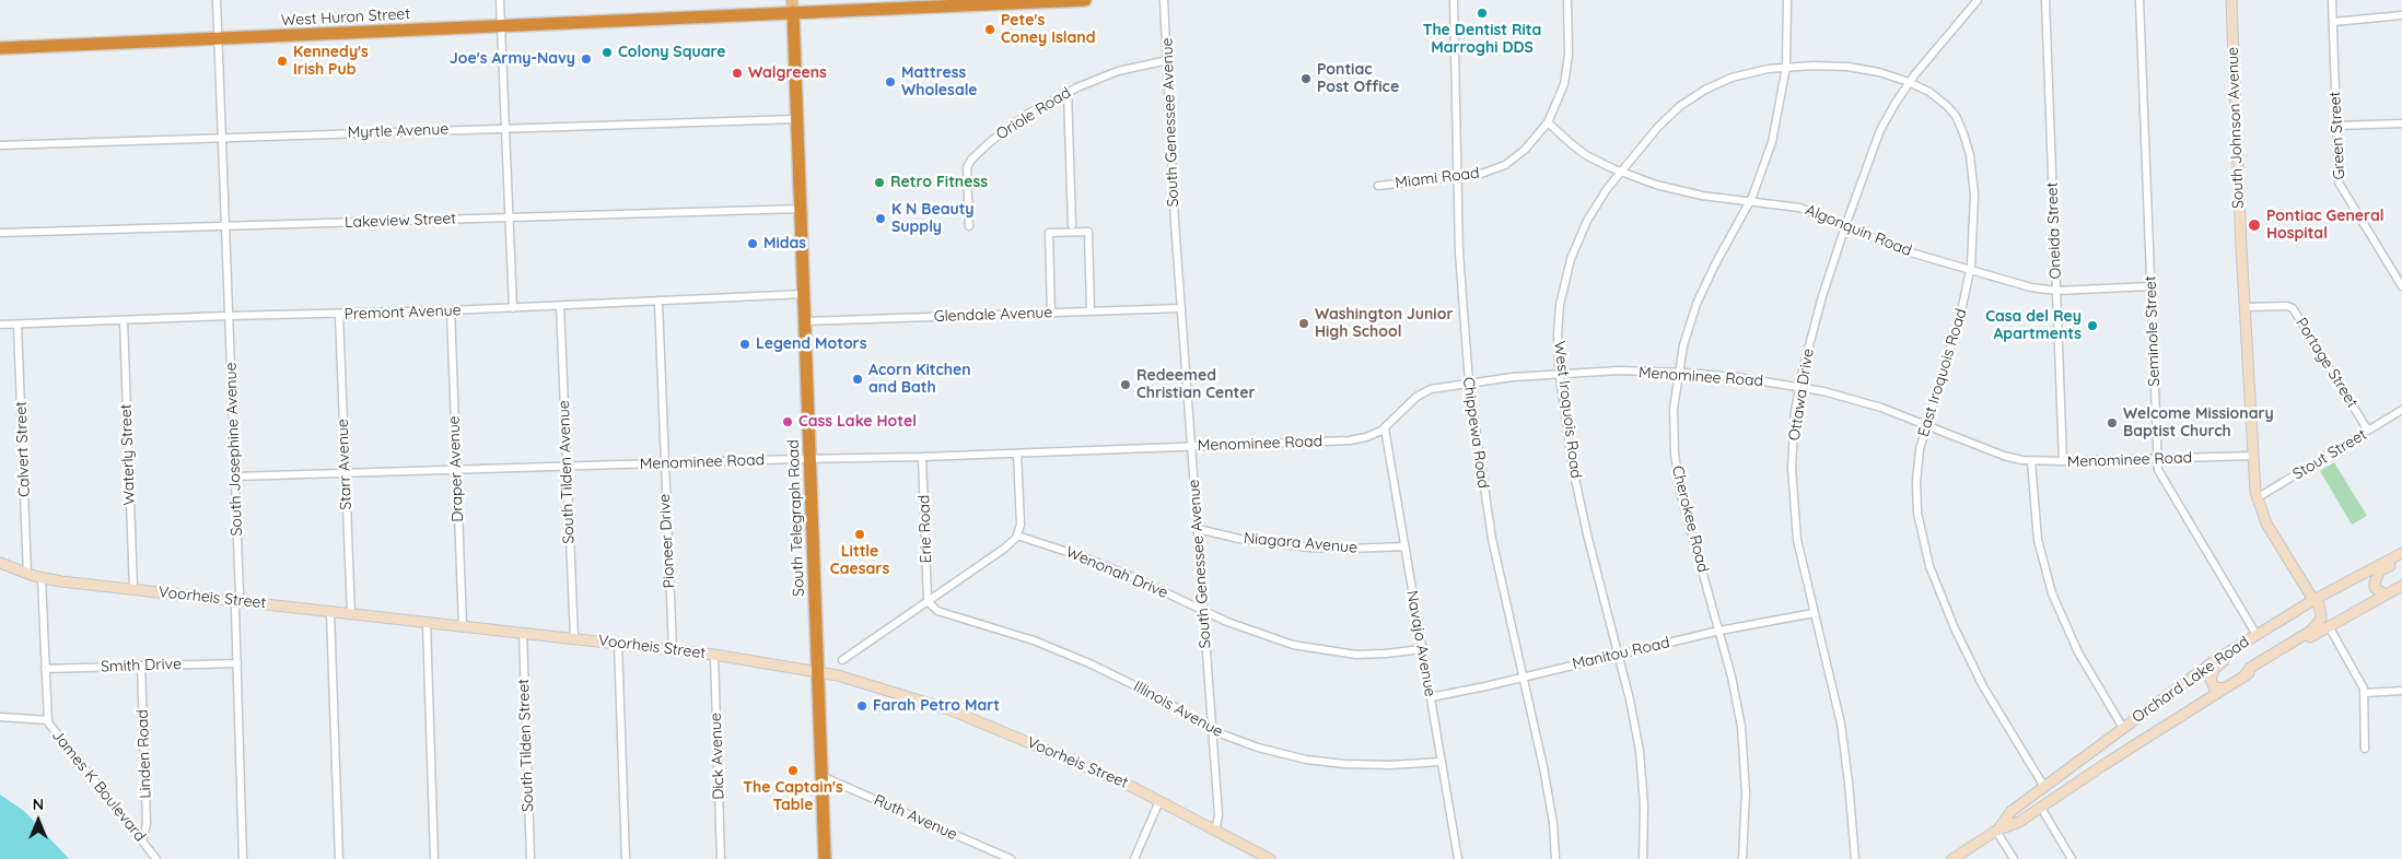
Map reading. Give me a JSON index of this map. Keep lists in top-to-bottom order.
{
  "streets": {
    "highway": ["West Huron Street", "South Telegraph Road"],
    "street": [
      "Oriole Road",
      "South Genessee Avenue",
      "South Johnson Avenue",
      "Myrtle Avenue",
      "Green Street",
      "Miami Road",
      "Lakeview Street",
      "Algonquin Road",
      "Oneida Street",
      "Premont Avenue",
      "Glendale Avenue",
      "Seminole Street",
      "Portage Street",
      "East Iroquois Road",
      "Menominee Road",
      "Ottawa Drive",
      "West Iroquois Road",
      "Chippewa Road",
      "Calvert Street",
      "South Josephine Avenue",
      "Waterly Street",
      "Stout Street",
      "Starr Avenue",
      "Draper Avenue",
      "South Tilden Avenue",
      "Cherokee Road",
      "Erie Road",
      "Pioneer Drive",
      "Niagara Avenue",
      "Wenonah Drive",
      "Voorheis Street",
      "Navajo Avenue",
      "Manitou Road",
      "Smith Drive",
      "Orchard Lake Road",
      "Illinois Avenue",
      "South Tilden Street",
      "Linden Road",
      "Dick Avenue",
      "James K Boulevard",
      "Ruth Avenue"
    ]
  },
  "crossings": [
    ["West Huron Street", "South Josephine Avenue"],
    ["West Huron Street", "South Telegraph Road"],
    ["Oriole Road", "South Genessee Avenue"],
    ["South Genessee Avenue", "Glendale Avenue"],
    ["South Genessee Avenue", "Menominee Road"],
    ["South Genessee Avenue", "Niagara Avenue"],
    ["South Genessee Avenue", "Wenonah Drive"],
    ["South Genessee Avenue", "Voorheis Street"],
    ["South Genessee Avenue", "Illinois Avenue"],
    ["South Johnson Avenue", "Portage Street"],
    ["South Johnson Avenue", "Menominee Road"],
    ["South Johnson Avenue", "Stout Street"],
    ["South Johnson Avenue", "Orchard Lake Road"],
    ["Myrtle Avenue", "South Josephine Avenue"],
    ["Myrtle Avenue", "South Telegraph Road"],
    ["Miami Road", "Algonquin Road"],
    ["Miami Road", "Chippewa Road"],
    ["Lakeview Street", "South Josephine Avenue"],
    ["Lakeview Street", "South Telegraph Road"],
    ["Algonquin Road", "Oneida Street"],
    ["Algonquin Road", "Seminole Street"],
    ["Algonquin Road", "East Iroquois Road"],
    ["Algonquin Road", "Ottawa Drive"],
    ["Algonquin Road", "West Iroquois Road"],
    ["Algonquin Road", "Cherokee Road"],
    ["Oneida Street", "Menominee Road"],
    ["Premont Avenue", "Calvert Street"],
    ["Premont Avenue", "South Josephine Avenue"],
    ["Premont Avenue", "Waterly Street"],
    ["Premont Avenue", "Starr Avenue"],
    ["Premont Avenue", "Draper Avenue"],
    ["Premont Avenue", "South Tilden Avenue"],
    ["Premont Avenue", "South Telegraph Road"],
    ["Premont Avenue", "Pioneer Drive"],
    ["Glendale Avenue", "South Telegraph Road"],
    ["Seminole Street", "Menominee Road"],
    ["Seminole Street", "Orchard Lake Road"],
    ["Portage Street", "Stout Street"],
    ["East Iroquois Road", "Menominee Road"],
    ["East Iroquois Road", "Ottawa Drive"],
    ["East Iroquois Road", "West Iroquois Road"],
    ["East Iroquois Road", "Cherokee Road"],
    ["East Iroquois Road", "Orchard Lake Road"],
    ["Menominee Road", "Ottawa Drive"],
    ["Menominee Road", "West Iroquois Road"],
    ["Menominee Road", "Chippewa Road"],
    ["Menominee Road", "South Josephine Avenue"],
    ["Menominee Road", "Starr Avenue"],
    ["Menominee Road", "Draper Avenue"],
    ["Menominee Road", "South Tilden Avenue"],
    ["Menominee Road", "South Telegraph Road"],
    ["Menominee Road", "Cherokee Road"],
    ["Menominee Road", "Erie Road"],
    ["Menominee Road", "Pioneer Drive"],
    ["Menominee Road", "Navajo Avenue"],
    ["Ottawa Drive", "Manitou Road"],
    ["West Iroquois Road", "Cherokee Road"],
    ["West Iroquois Road", "Manitou Road"],
    ["Chippewa Road", "Manitou Road"],
    ["Calvert Street", "Voorheis Street"],
    ["South Josephine Avenue", "Voorheis Street"],
    ["South Josephine Avenue", "Smith Drive"],
    ["Waterly Street", "Voorheis Street"],
    ["Starr Avenue", "Voorheis Street"],
    ["Draper Avenue", "Voorheis Street"],
    ["South Tilden Avenue", "Voorheis Street"],
    ["South Telegraph Road", "Voorheis Street"],
    ["South Telegraph Road", "Ruth Avenue"],
    ["Cherokee Road", "Manitou Road"],
    ["Erie Road", "Illinois Avenue"],
    ["Pioneer Drive", "Voorheis Street"],
    ["Niagara Avenue", "Navajo Avenue"],
    ["Wenonah Drive", "Navajo Avenue"],
    ["Voorheis Street", "South Tilden Street"],
    ["Voorheis Street", "Dick Avenue"],
    ["Voorheis Street", "James K Boulevard"],
    ["Navajo Avenue", "Manitou Road"],
    ["Navajo Avenue", "Illinois Avenue"],
    ["Smith Drive", "Linden Road"],
    ["Smith Drive", "James K Boulevard"],
    ["Linden Road", "James K Boulevard"]
  ],
  "places": [
    "The Dentist Rita Marroghi DDS",
    "Pete's Coney Island",
    "Colony Square",
    "Joe's Army-Navy",
    "Kennedy's Irish Pub",
    "Walgreens",
    "Pontiac Post Office",
    "Mattress Wholesale",
    "Retro Fitness",
    "K N Beauty Supply",
    "Pontiac General Hospital",
    "Midas",
    "Washington Junior High School",
    "Casa del Rey Apartments",
    "Legend Motors",
    "Acorn Kitchen and Bath",
    "Redeemed Christian Center",
    "Cass Lake Hotel",
    "Welcome Missionary Baptist Church",
    "Little Caesars",
    "Farah Petro Mart",
    "The Captain's Table"
  ],
  "north": "top"
}
